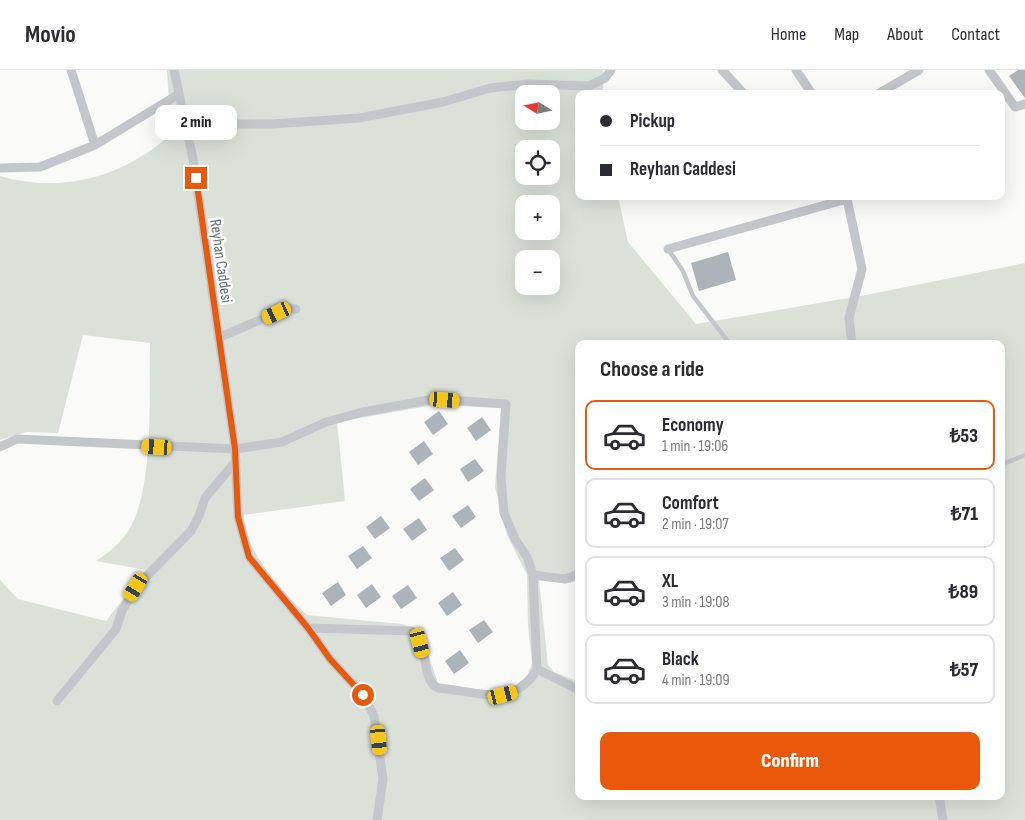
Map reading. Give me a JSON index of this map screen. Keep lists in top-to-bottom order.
{
  "streets": {
    "street": ["Reyhan Caddesi"]
  },
  "north": "left",
  "page": {
    "header": "Movio",
    "nav": [
      "Home",
      "Map",
      "About",
      "Contact"
    ],
    "map_buttons": ["+", "−"],
    "banner": ["Pickup", "Reyhan Caddesi"],
    "bubble": "2 min",
    "heading": "Choose a ride",
    "list": [
      {
        "name": "Economy",
        "note": "1 min · 19:06",
        "value": "₺53"
      },
      {
        "name": "Comfort",
        "note": "2 min · 19:07",
        "value": "₺71"
      },
      {
        "name": "XL",
        "note": "3 min · 19:08",
        "value": "₺89"
      },
      {
        "name": "Black",
        "note": "4 min · 19:09",
        "value": "₺57"
      }
    ],
    "buttons": "Confirm"
  }
}
